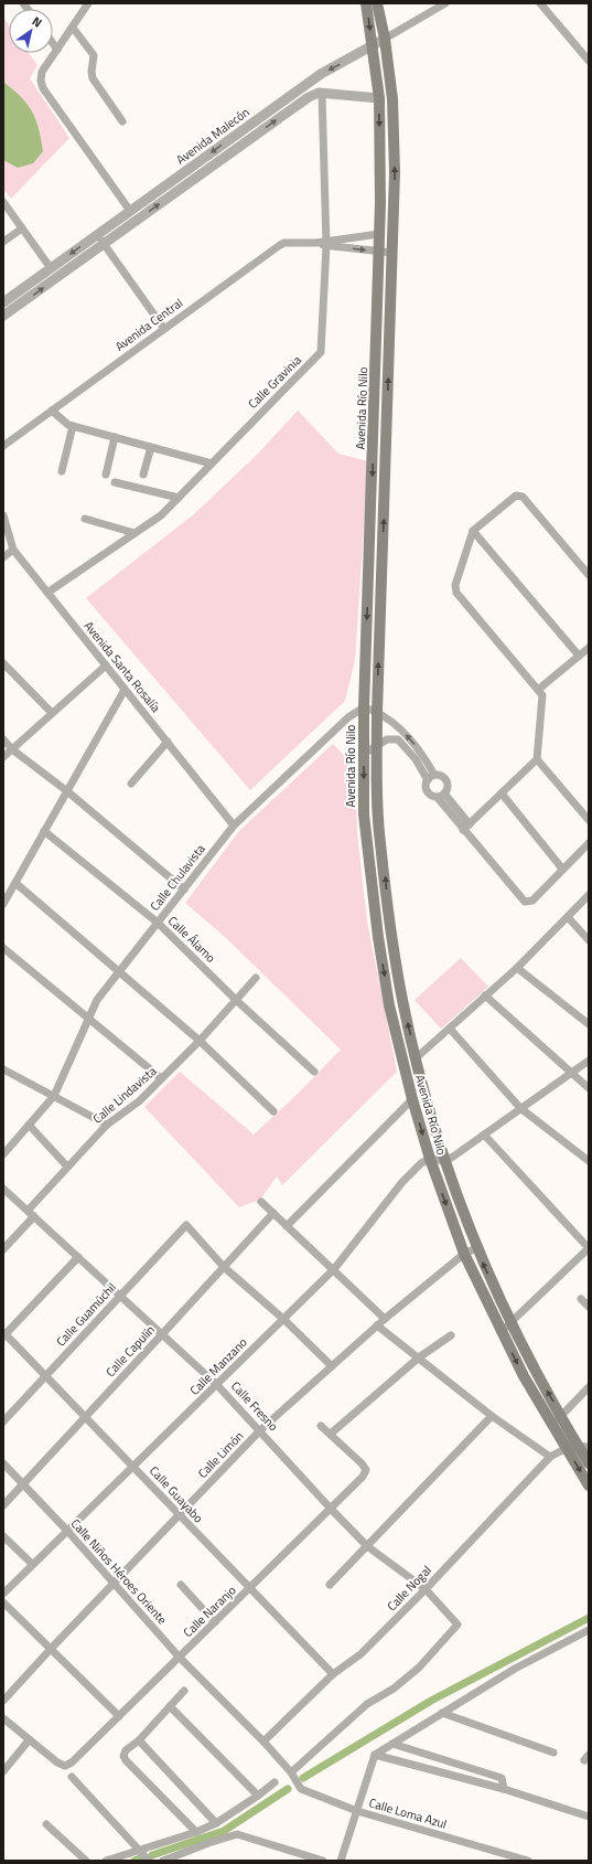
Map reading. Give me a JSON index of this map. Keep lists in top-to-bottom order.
{
  "streets": {
    "main road": ["Avenida Río Nilo"],
    "street": [
      "Avenida Malecón",
      "Avenida Central",
      "Calle Gravinia",
      "Avenida Santa Rosalía",
      "Calle Chulavista",
      "Calle Álamo",
      "Calle Lindavista",
      "Calle Guamúchil",
      "Calle Capulín",
      "Calle Manzano",
      "Calle Fresno",
      "Calle Limón",
      "Calle Guayabo",
      "Calle Niños Héroes Oriente",
      "Calle Nogal",
      "Calle Naranjo",
      "Calle Loma Azul"
    ]
  },
  "crossings": [
    ["Avenida Malecón", "Calle Gravinia"],
    ["Avenida Malecón", "Avenida Río Nilo"],
    ["Avenida Central", "Calle Gravinia"],
    ["Avenida Central", "Avenida Río Nilo"],
    ["Calle Gravinia", "Avenida Santa Rosalía"],
    ["Avenida Río Nilo", "Calle Chulavista"],
    ["Avenida Río Nilo", "Calle Manzano"],
    ["Avenida Río Nilo", "Calle Limón"],
    ["Avenida Río Nilo", "Calle Nogal"],
    ["Avenida Santa Rosalía", "Calle Chulavista"],
    ["Calle Chulavista", "Calle Álamo"],
    ["Calle Álamo", "Calle Lindavista"],
    ["Calle Lindavista", "Calle Fresno"],
    ["Calle Guamúchil", "Calle Capulín"],
    ["Calle Guamúchil", "Calle Fresno"],
    ["Calle Guamúchil", "Calle Guayabo"],
    ["Calle Capulín", "Calle Fresno"],
    ["Calle Capulín", "Calle Guayabo"],
    ["Calle Capulín", "Calle Niños Héroes Oriente"],
    ["Calle Manzano", "Calle Fresno"],
    ["Calle Manzano", "Calle Guayabo"],
    ["Calle Manzano", "Calle Niños Héroes Oriente"],
    ["Calle Fresno", "Calle Limón"],
    ["Calle Fresno", "Calle Niños Héroes Oriente"],
    ["Calle Fresno", "Calle Nogal"],
    ["Calle Fresno", "Calle Naranjo"],
    ["Calle Fresno", "Calle Loma Azul"],
    ["Calle Limón", "Calle Guayabo"],
    ["Calle Limón", "Calle Niños Héroes Oriente"],
    ["Calle Guayabo", "Calle Nogal"],
    ["Calle Guayabo", "Calle Naranjo"],
    ["Calle Niños Héroes Oriente", "Calle Nogal"],
    ["Calle Niños Héroes Oriente", "Calle Naranjo"],
    ["Calle Niños Héroes Oriente", "Calle Loma Azul"]
  ],
  "north": "top right"
}
